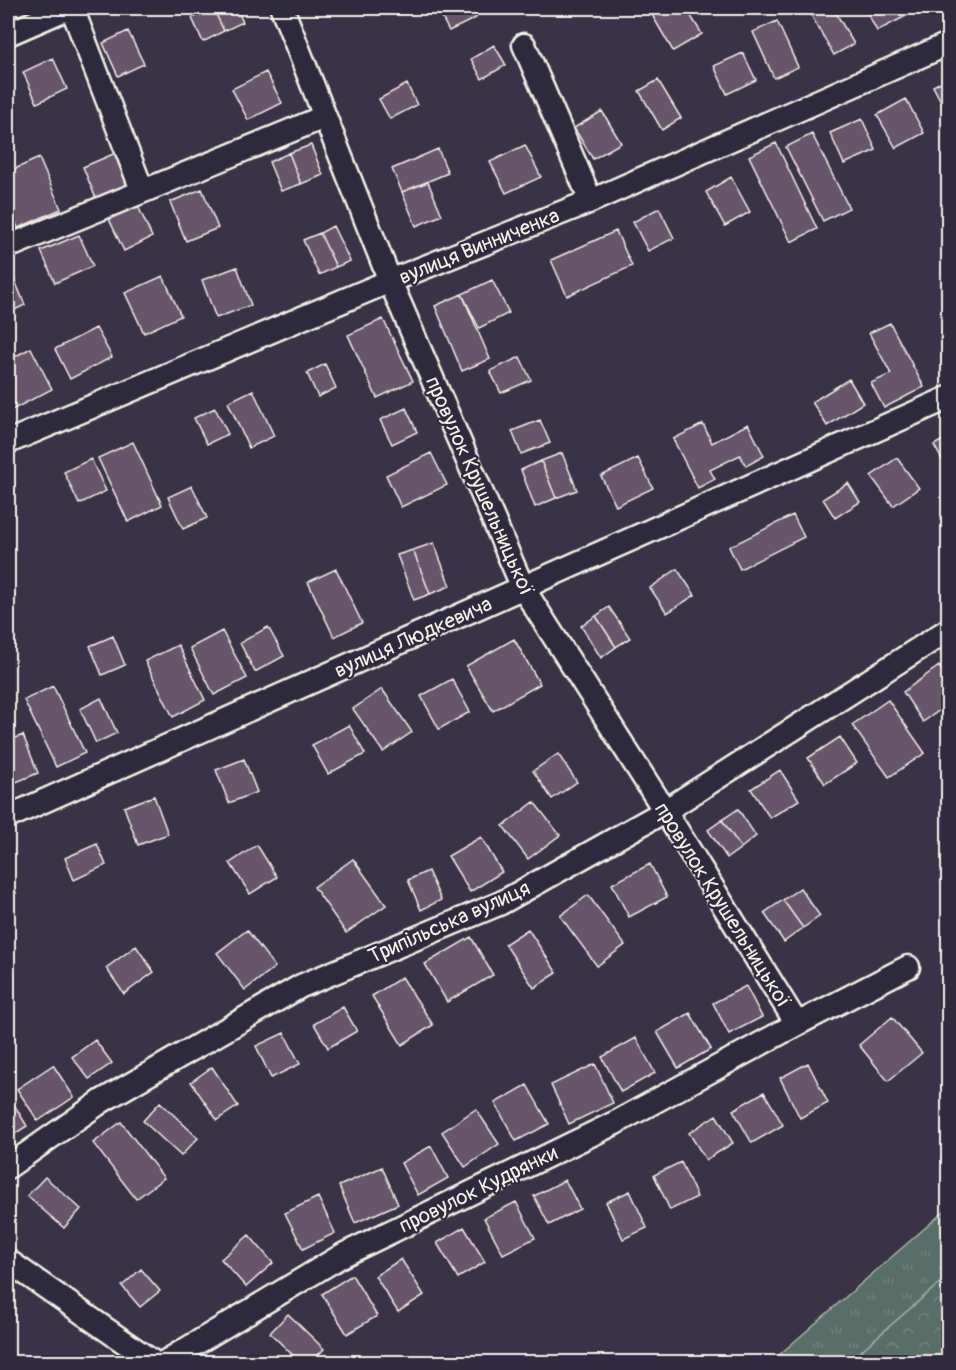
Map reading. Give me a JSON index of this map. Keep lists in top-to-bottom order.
{
  "streets": {
    "street": [
      "вулиця Винниченка",
      "провулок Крушельницької",
      "вулиця Людкевича",
      "Трипільська вулиця",
      "провулок Кудрянки"
    ]
  },
  "crossings": [
    ["вулиця Винниченка", "провулок Крушельницької"],
    ["провулок Крушельницької", "вулиця Людкевича"],
    ["провулок Крушельницької", "Трипільська вулиця"],
    ["провулок Крушельницької", "провулок Кудрянки"]
  ]
}
